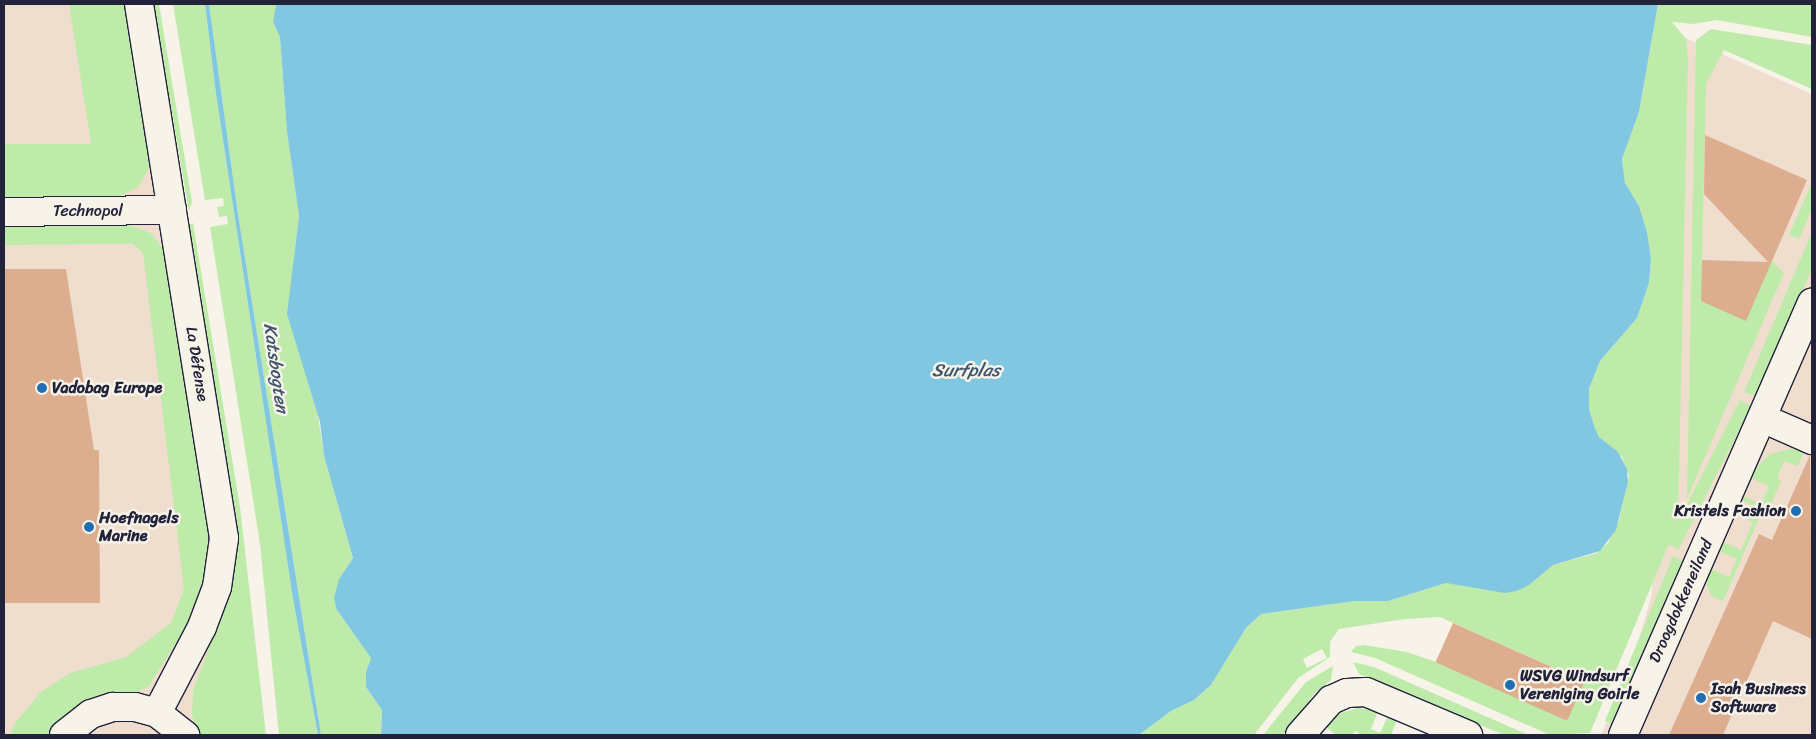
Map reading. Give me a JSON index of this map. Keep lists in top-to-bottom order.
{
  "streets": {
    "street": ["Technopol", "La Défense", "Droogdokkeneiland"]
  },
  "crossings": [
    ["Technopol", "La Défense"]
  ],
  "water": ["Katsbogten", "Surfplas"],
  "places": [
    "Vadobag Europe",
    "Kristels Fashion",
    "Hoefnagels Marine",
    "WSVG Windsurf Vereniging Goirle",
    "Isah Business Software"
  ]
}
